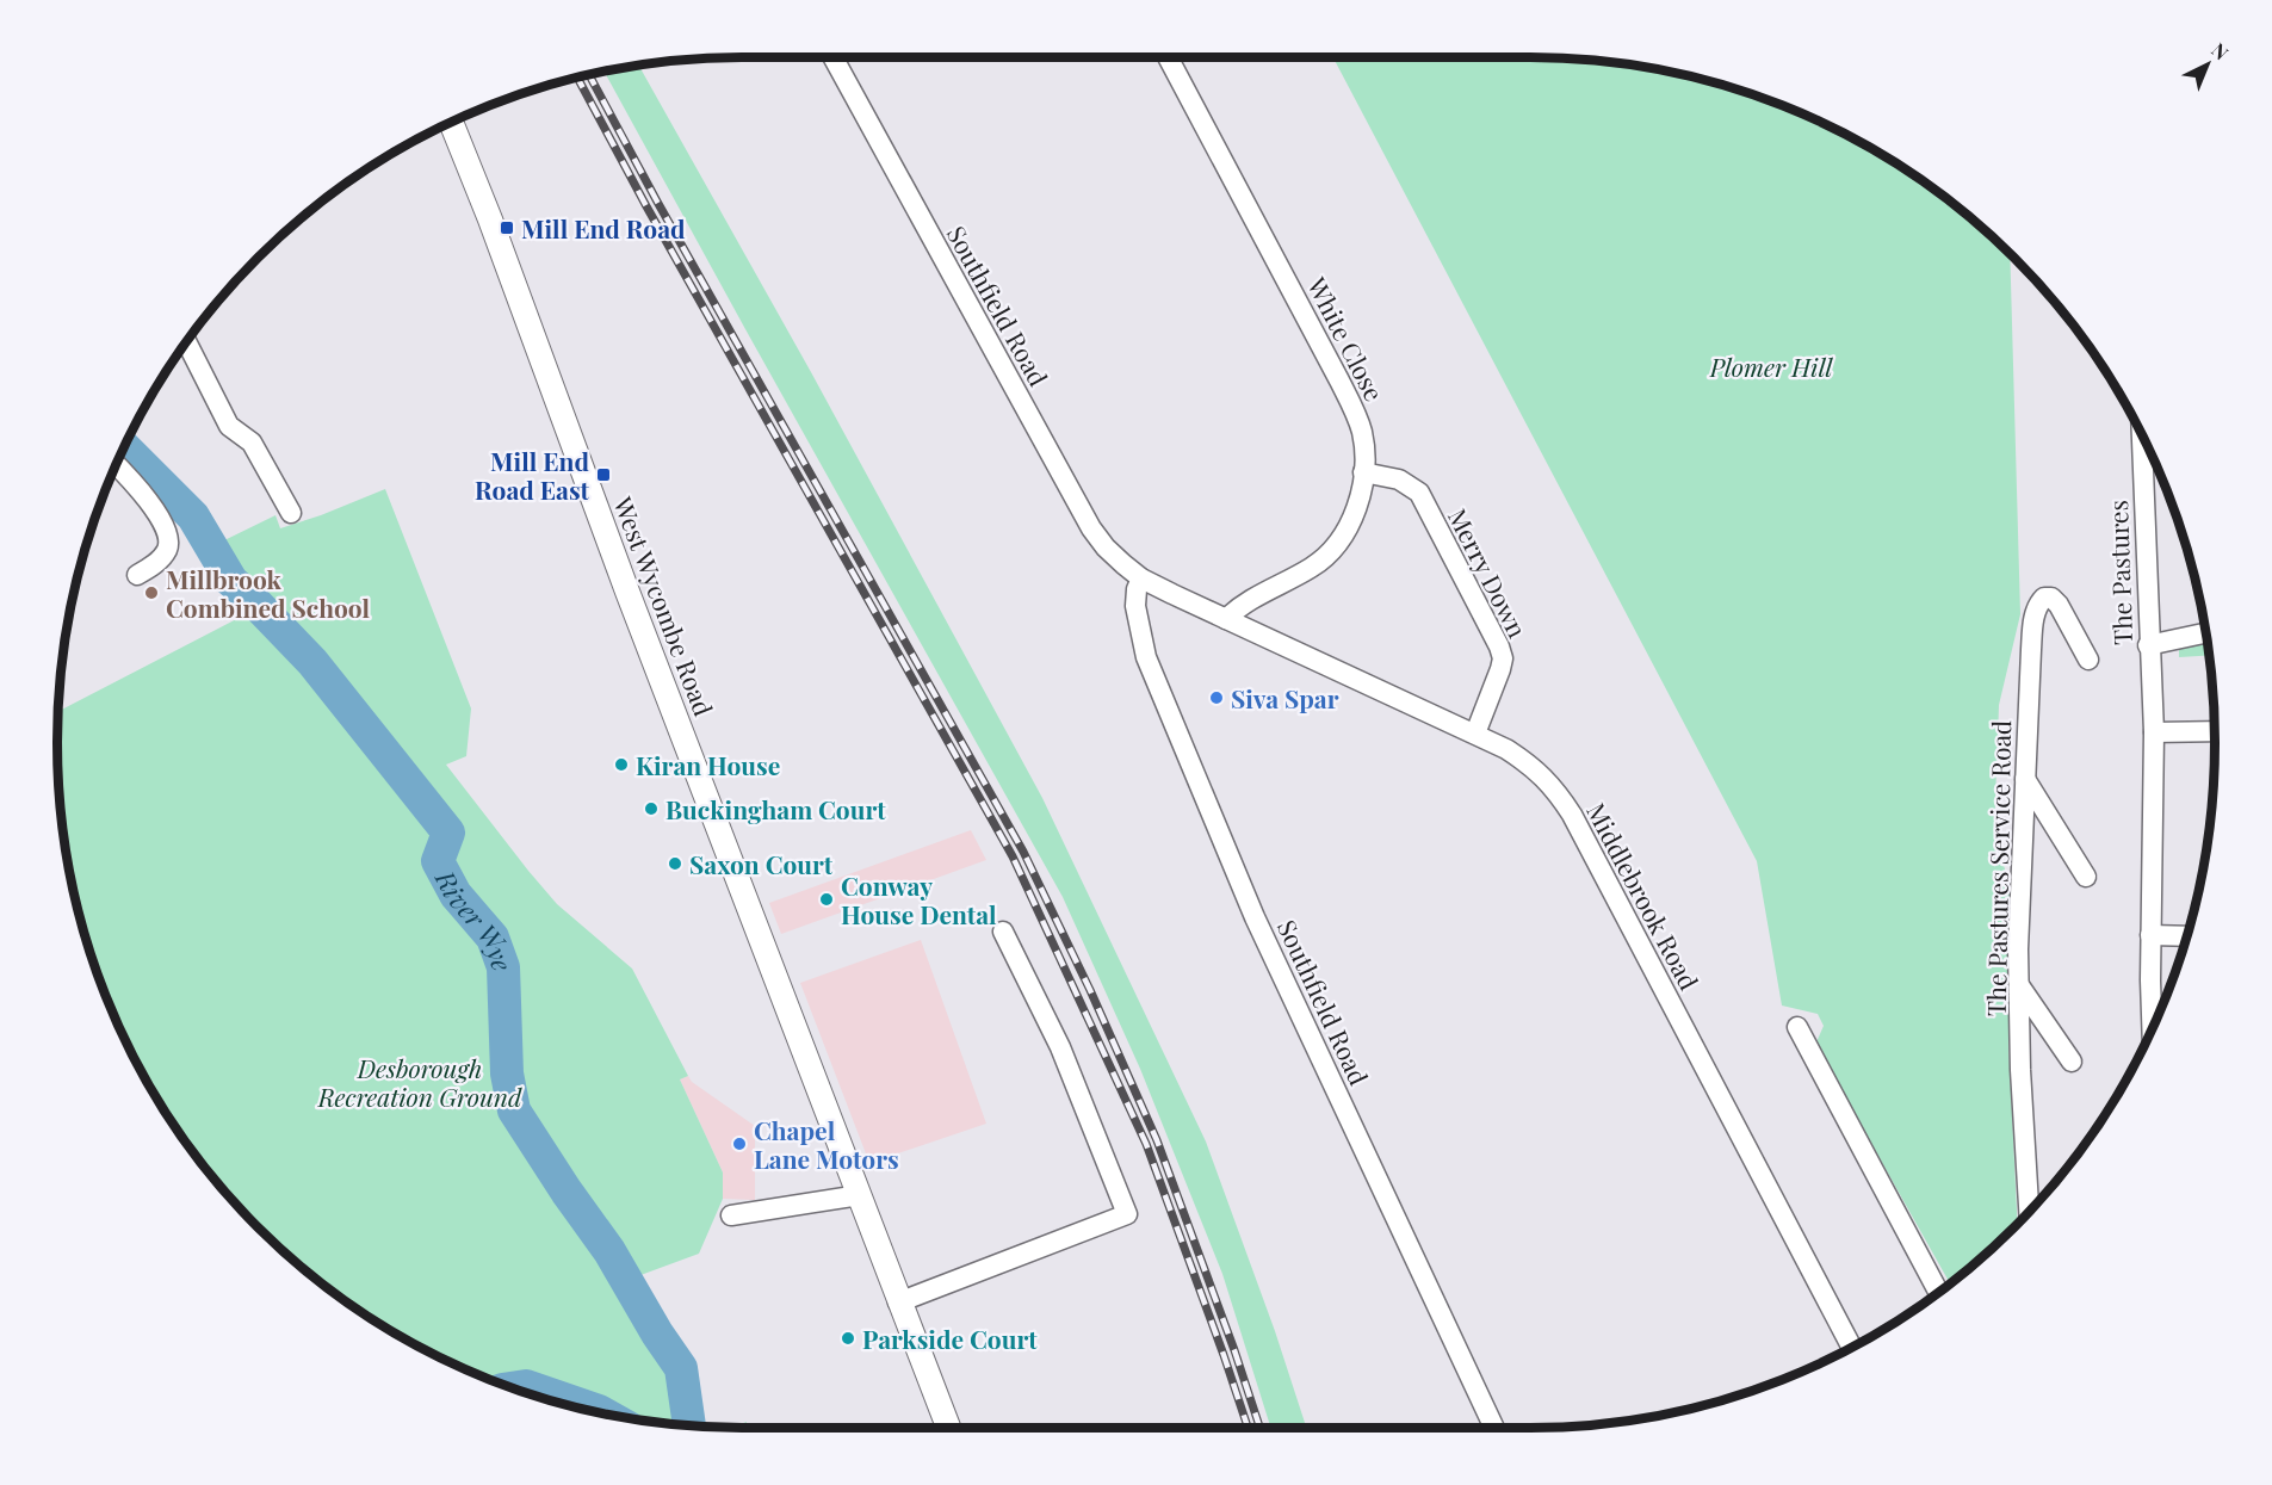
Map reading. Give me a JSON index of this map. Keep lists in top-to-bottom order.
{
  "streets": {
    "main road": ["West Wycombe Road"],
    "street": [
      "Southfield Road",
      "White Close",
      "Merry Down",
      "The Pastures",
      "The Pastures Service Road",
      "Middlebrook Road"
    ]
  },
  "crossings": [
    ["Southfield Road", "White Close"],
    ["Southfield Road", "Middlebrook Road"],
    ["White Close", "Merry Down"],
    ["White Close", "Middlebrook Road"],
    ["Merry Down", "Middlebrook Road"]
  ],
  "water": ["River Wye"],
  "parks": ["Plomer Hill", "Desborough Recreation Ground"],
  "places": {
    "transit": ["Mill End Road", "Mill End Road East"],
    "other": [
      "Millbrook Combined School",
      "Siva Spar",
      "Kiran House",
      "Buckingham Court",
      "Saxon Court",
      "Conway House Dental",
      "Chapel Lane Motors",
      "Parkside Court"
    ]
  },
  "north": "top right"
}
